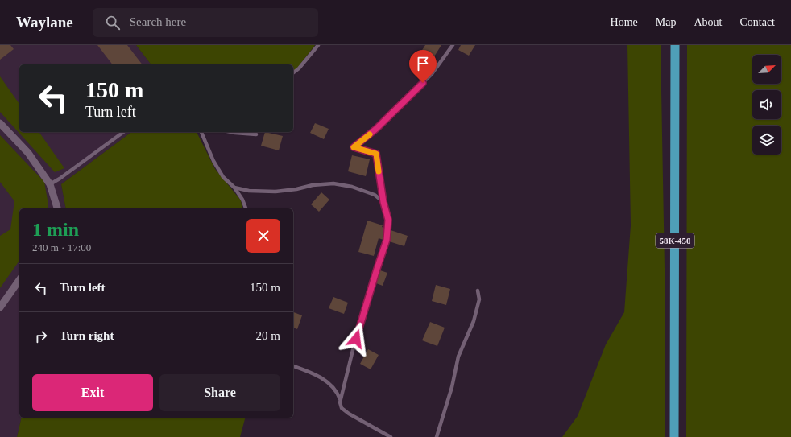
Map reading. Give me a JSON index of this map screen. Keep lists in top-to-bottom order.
{
  "streets": {
    "highway": ["58К-450"]
  },
  "north": "top right",
  "page": {
    "header": "Waylane",
    "search": "Search here",
    "nav": [
      "Home",
      "Map",
      "About",
      "Contact"
    ],
    "turn": ["150 m", "Turn left"],
    "heading": ["1 min", "240 m · 17:00"],
    "list": [
      {
        "name": "Turn left",
        "value": "150 m"
      },
      {
        "name": "Turn right",
        "value": "20 m"
      }
    ],
    "buttons": ["Exit", "Share"]
  }
}
